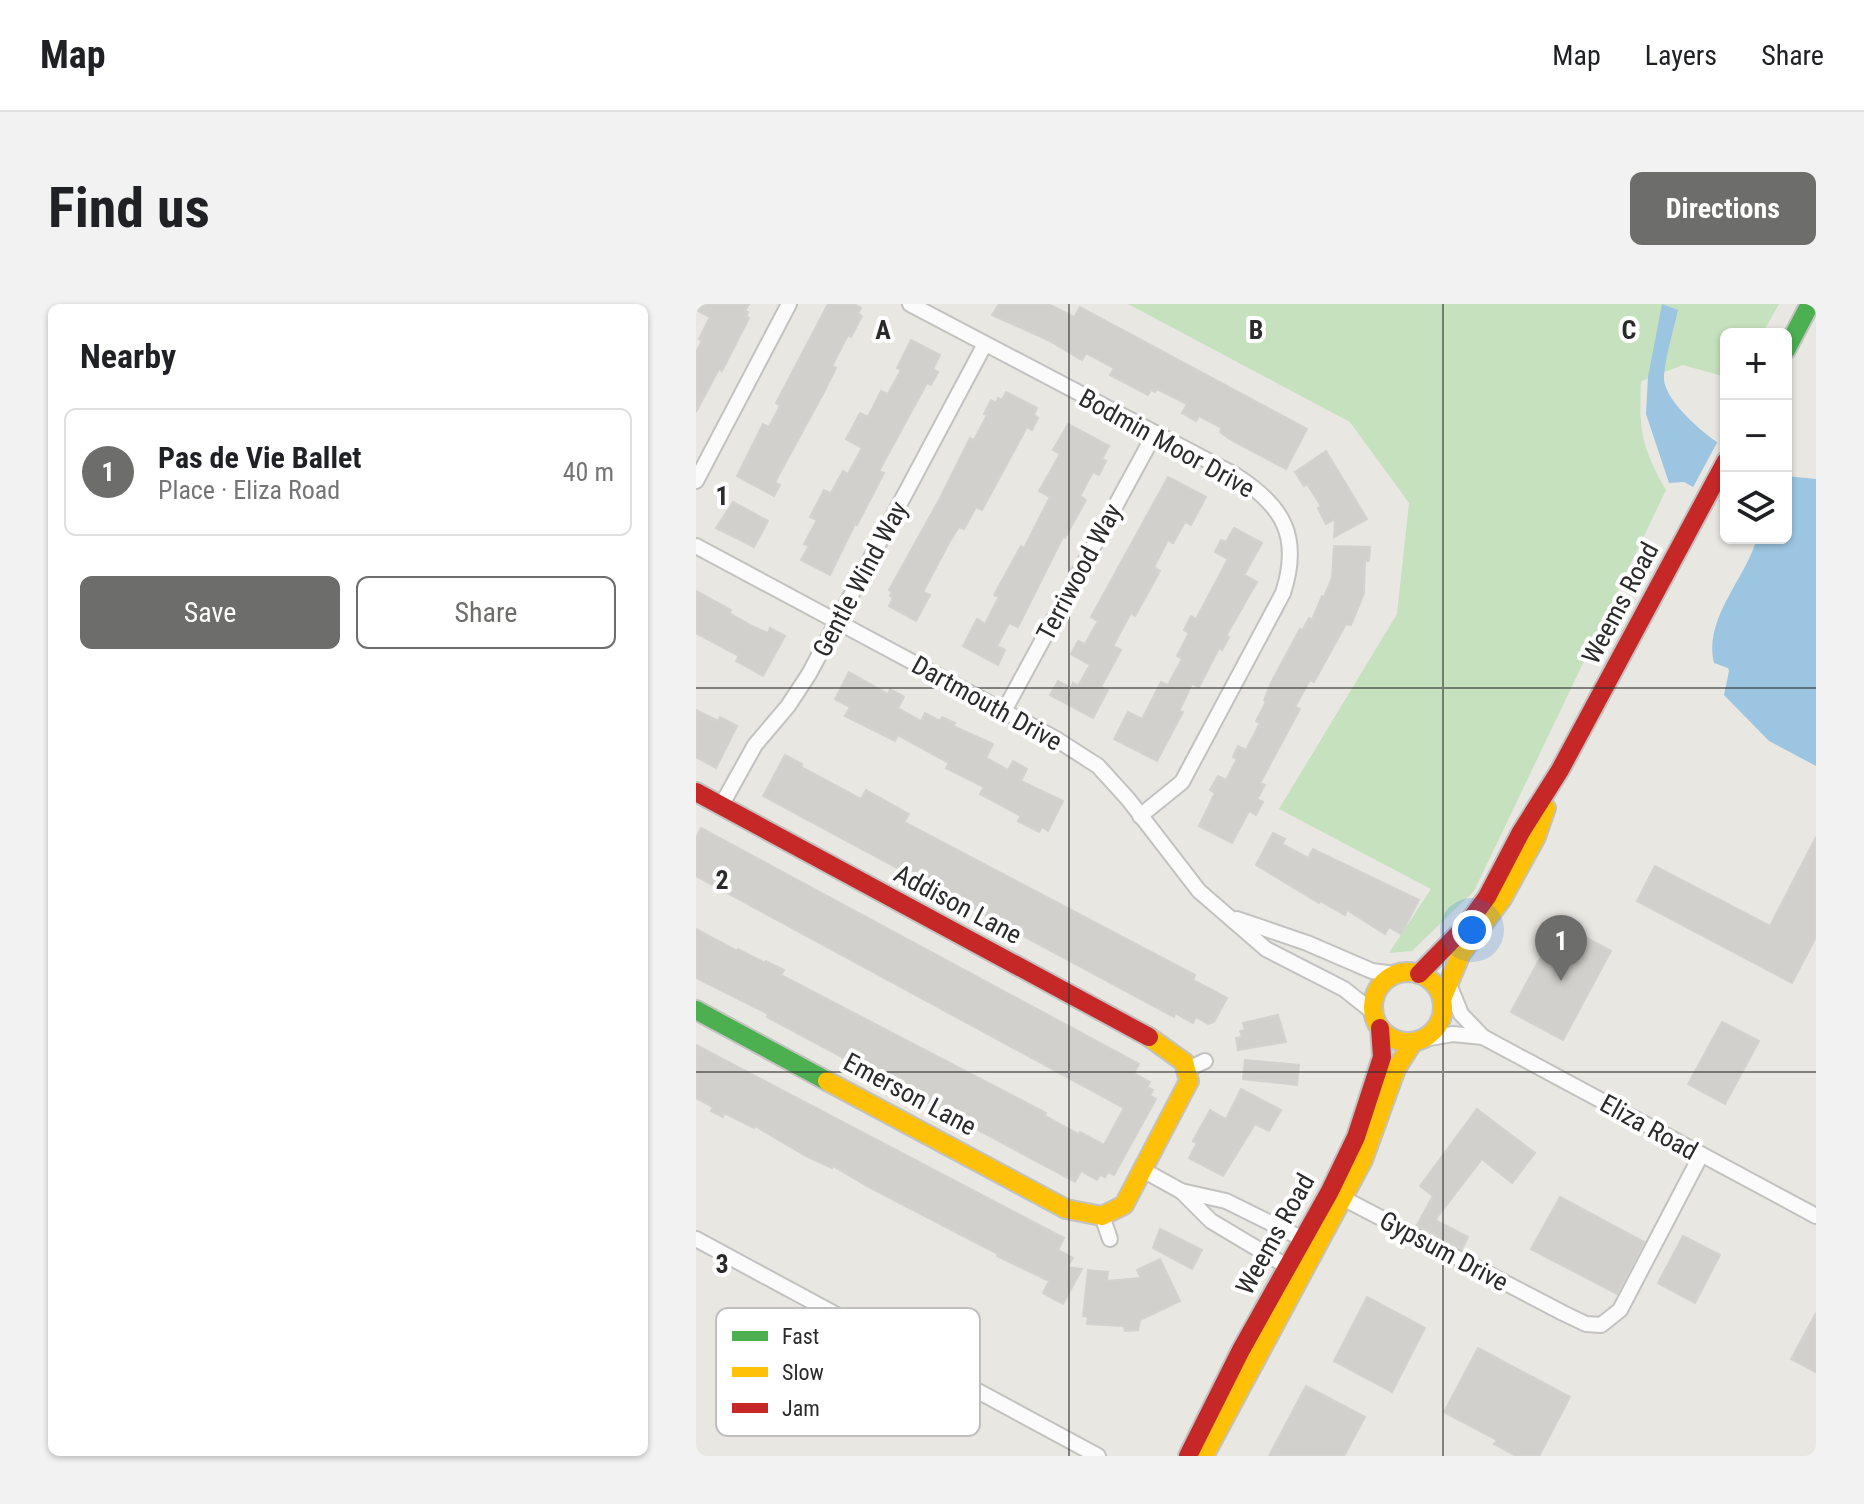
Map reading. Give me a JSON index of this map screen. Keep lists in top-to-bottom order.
{
  "streets": {
    "street": [
      "Bodmin Moor Drive",
      "Terriwood Way",
      "Gentle Wind Way",
      "Weems Road",
      "Dartmouth Drive",
      "Addison Lane",
      "Emerson Lane",
      "Eliza Road",
      "Gypsum Drive"
    ]
  },
  "crossings": [
    ["Bodmin Moor Drive", "Terriwood Way"],
    ["Bodmin Moor Drive", "Gentle Wind Way"],
    ["Bodmin Moor Drive", "Dartmouth Drive"],
    ["Terriwood Way", "Dartmouth Drive"],
    ["Gentle Wind Way", "Dartmouth Drive"],
    ["Gentle Wind Way", "Addison Lane"],
    ["Weems Road", "Dartmouth Drive"],
    ["Weems Road", "Eliza Road"],
    ["Weems Road", "Gypsum Drive"],
    ["Dartmouth Drive", "Eliza Road"],
    ["Eliza Road", "Gypsum Drive"]
  ],
  "legend": ["Fast", "Slow", "Jam"],
  "page": {
    "header": "Map",
    "nav": ["Map", "Layers", "Share"],
    "buttons": [
      "Directions",
      ["Save", "Share"]
    ],
    "title": "Find us",
    "heading": "Nearby",
    "map_buttons": ["+", "−"],
    "list": [
      {
        "mark": "1",
        "name": "Pas de Vie Ballet",
        "note": "Place · Eliza Road",
        "value": "40 m"
      }
    ],
    "pins": "1"
  },
  "grid": {
    "columns": ["A", "B", "C"],
    "rows": ["1", "2", "3"]
  }
}
